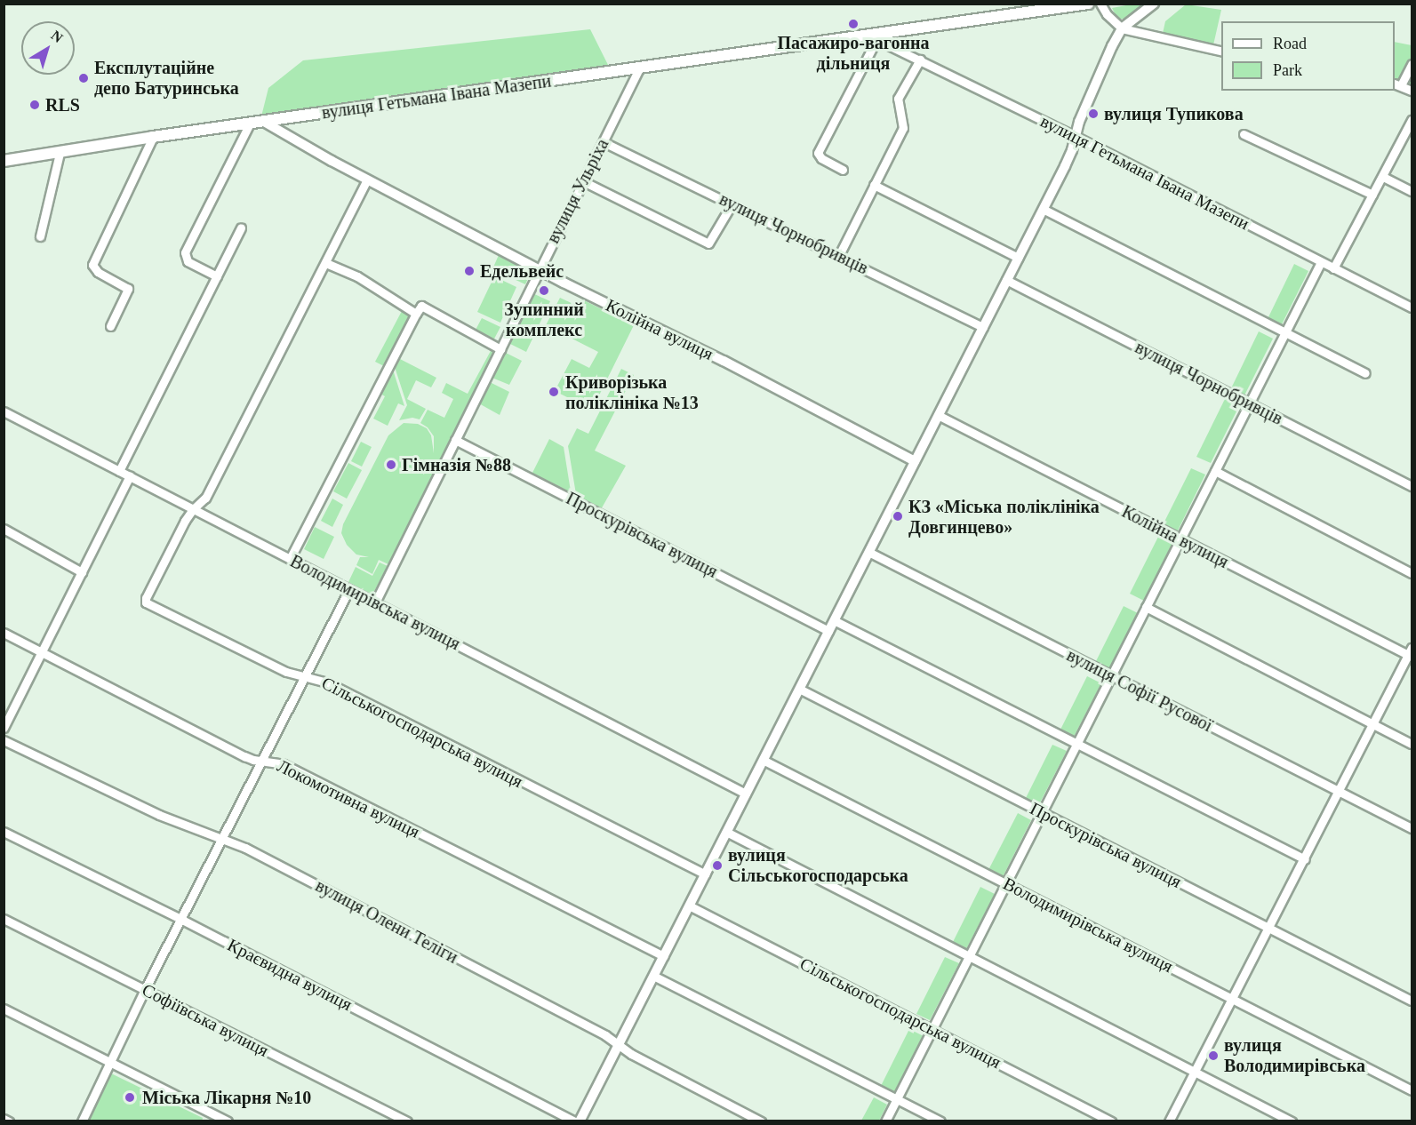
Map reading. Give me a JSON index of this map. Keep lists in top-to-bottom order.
{
  "streets": {
    "main road": ["вулиця Гетьмана Івана Мазепи"],
    "street": [
      "вулиця Ульріха",
      "вулиця Чорнобривців",
      "Колійна вулиця",
      "Проскурівська вулиця",
      "Володимирівська вулиця",
      "вулиця Софії Русової",
      "Сільськогосподарська вулиця",
      "Локомотивна вулиця",
      "вулиця Олени Теліги",
      "Краєвидна вулиця",
      "Софіївська вулиця"
    ]
  },
  "crossings": [
    ["вулиця Гетьмана Івана Мазепи", "вулиця Ульріха"],
    ["вулиця Гетьмана Івана Мазепи", "Колійна вулиця"],
    ["вулиця Ульріха", "вулиця Чорнобривців"],
    ["вулиця Ульріха", "Колійна вулиця"],
    ["вулиця Ульріха", "Проскурівська вулиця"],
    ["вулиця Ульріха", "Володимирівська вулиця"],
    ["Володимирівська вулиця", "Сільськогосподарська вулиця"]
  ],
  "places": [
    "Пасажиро-вагонна дільниця",
    "Експлутаційне депо Батуринська",
    "RLS",
    "вулиця Тупикова",
    "Едельвейс",
    "Зупинний комплекс",
    "Криворізька поліклініка №13",
    "Гімназія №88",
    "КЗ «Міська поліклініка Довгинцево»",
    "вулиця Сільськогосподарська",
    "вулиця Володимирівська",
    "Міська Лікарня №10"
  ],
  "legend": ["Road", "Park"],
  "north": "top right"
}
